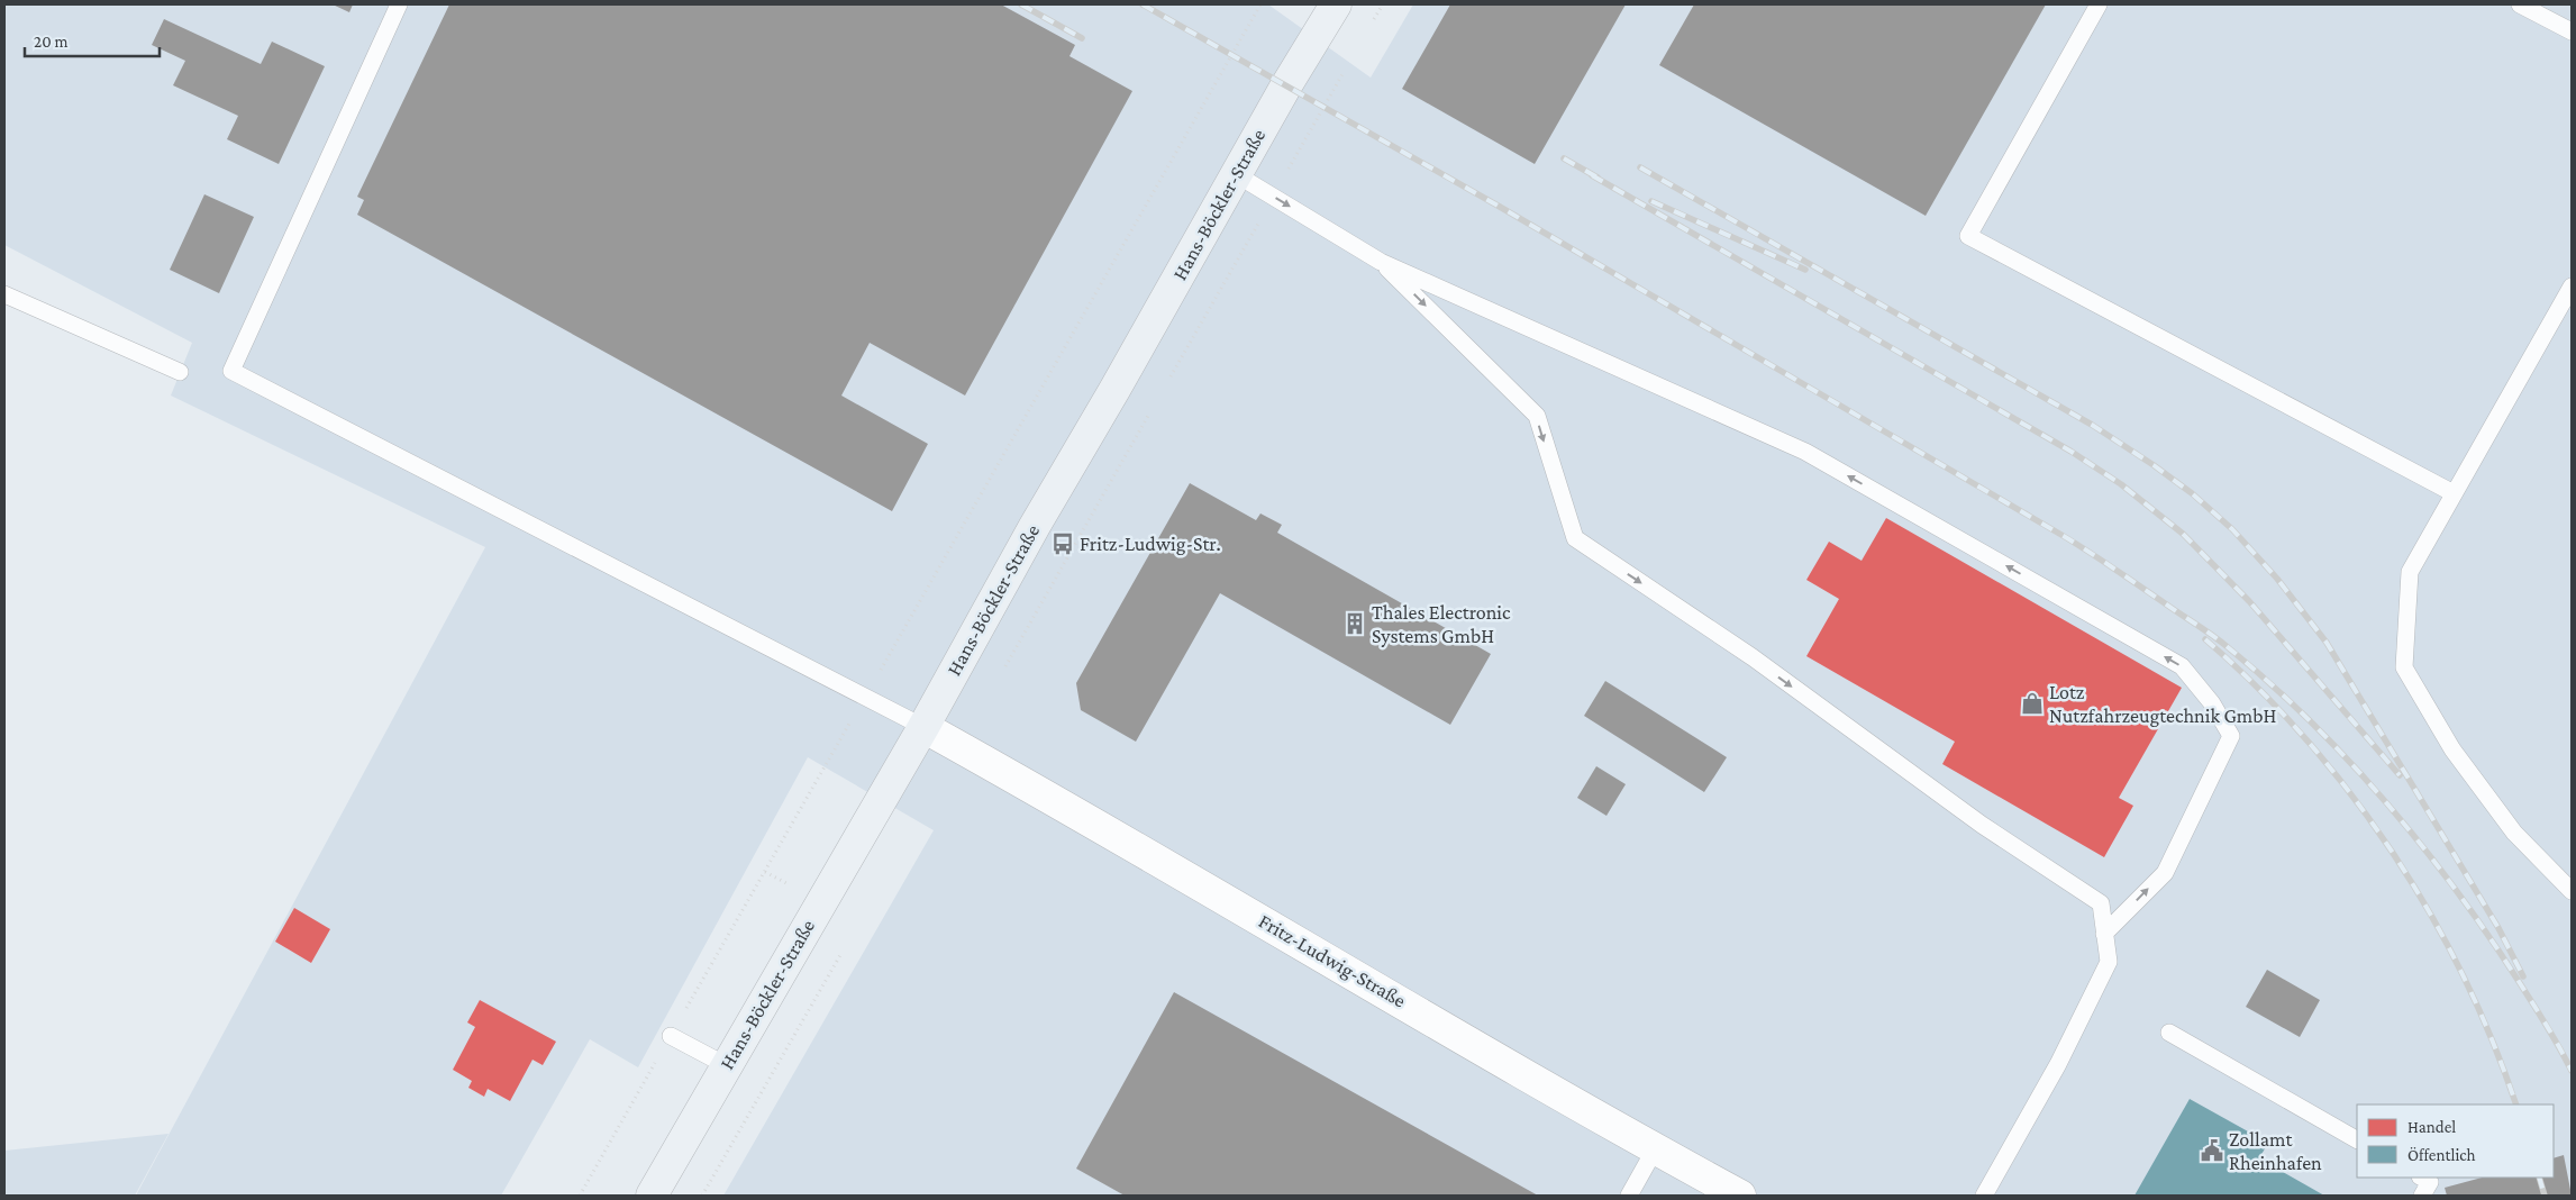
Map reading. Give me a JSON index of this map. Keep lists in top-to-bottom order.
{
  "streets": {
    "main road": ["Hans-Böckler-Straße"],
    "street": ["Fritz-Ludwig-Straße"]
  },
  "crossings": [
    ["Hans-Böckler-Straße", "Fritz-Ludwig-Straße"]
  ],
  "places": {
    "bus stop": ["Fritz-Ludwig-Str."],
    "building": ["Thales Electronic Systems GmbH"],
    "shop": ["Lotz Nutzfahrzeugtechnik GmbH"],
    "public building": ["Zollamt Rheinhafen"]
  },
  "legend": ["Handel", "Öffentlich"],
  "scale_bar": "20 m"
}
